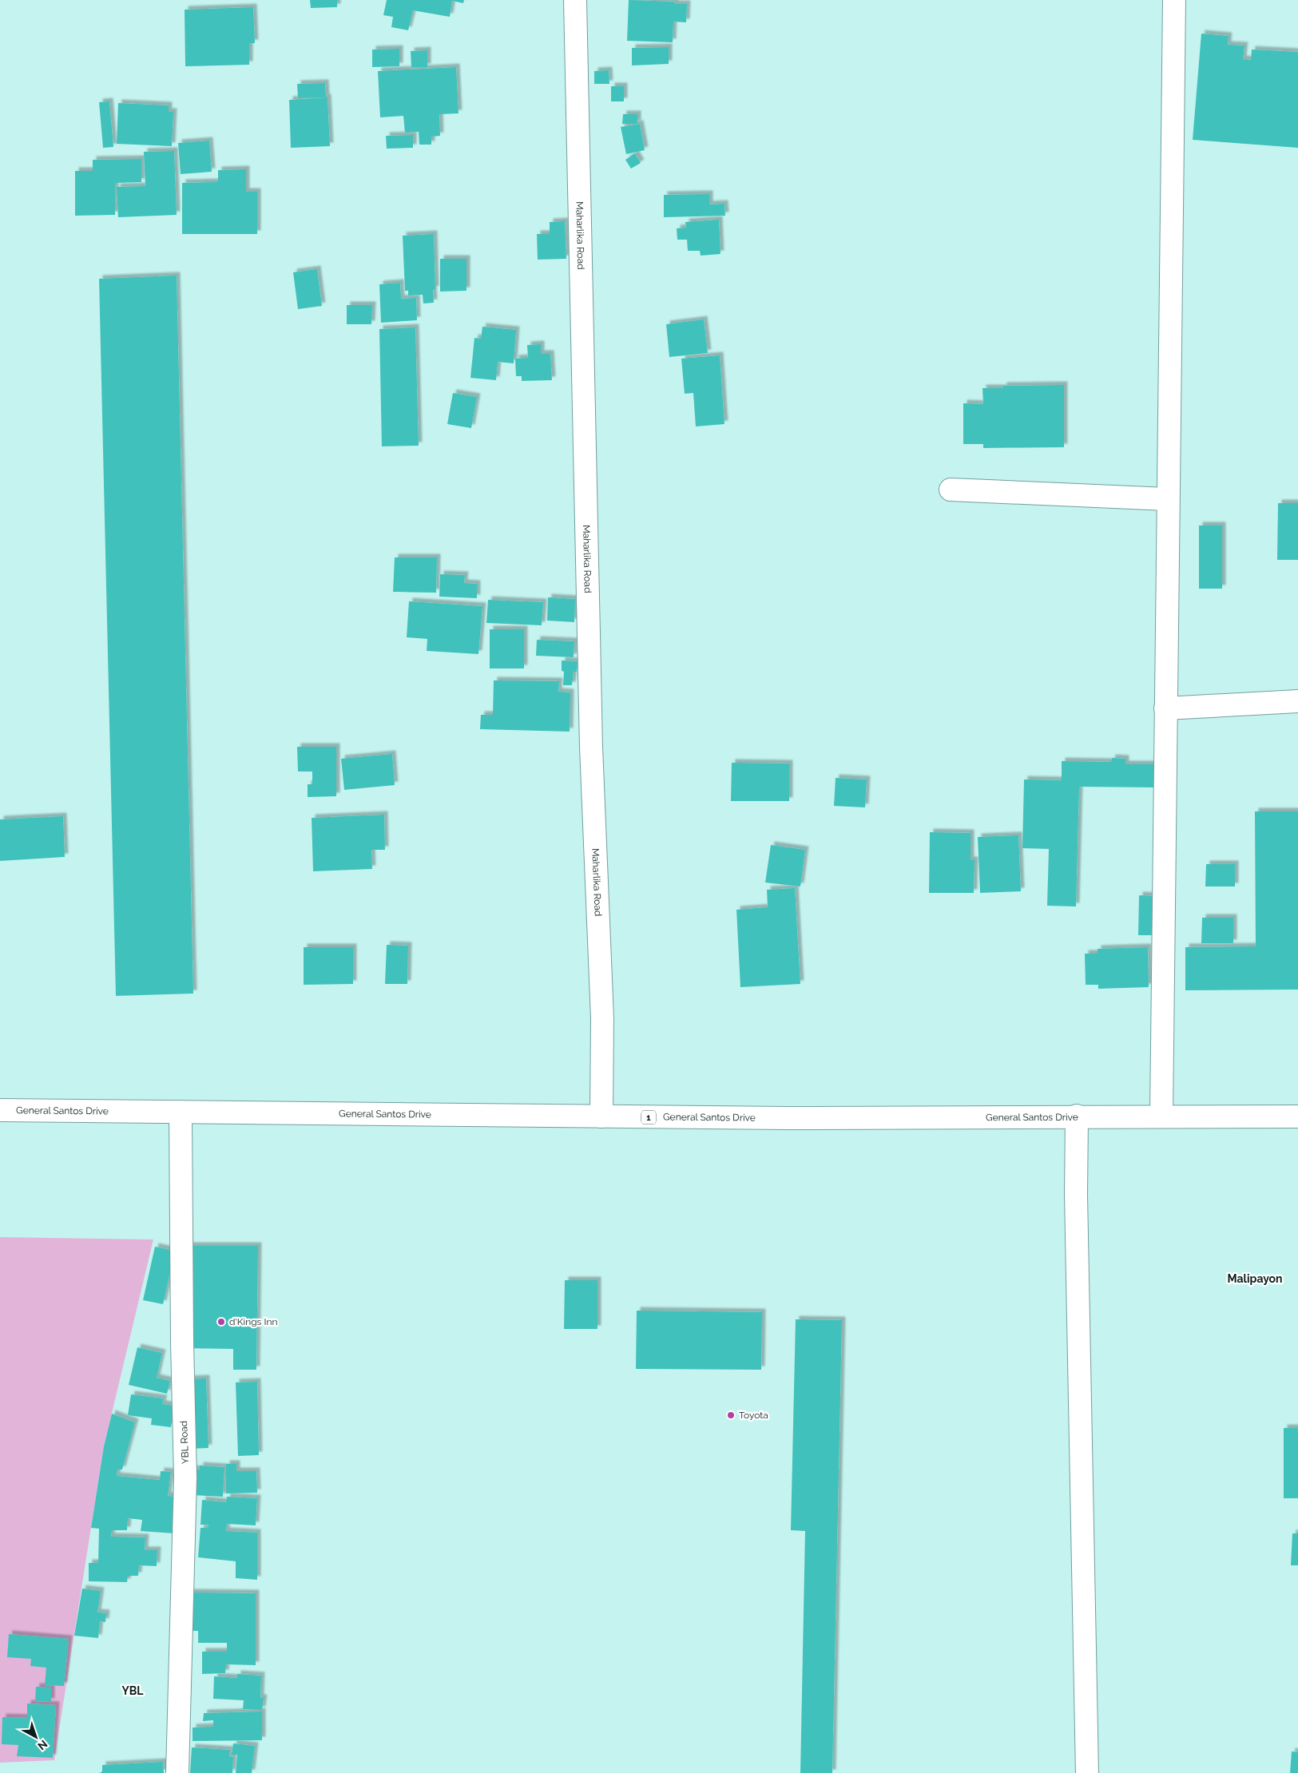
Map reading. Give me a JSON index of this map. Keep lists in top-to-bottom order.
{
  "streets": {
    "main road": [
      "Maharlika Road",
      "General Santos Drive",
      "1",
      "YBL Road"
    ]
  },
  "crossings": [
    ["Maharlika Road", "General Santos Drive"],
    ["General Santos Drive", "YBL Road"]
  ],
  "districts": ["Malipayon", "YBL"],
  "places": ["d'Kings Inn", "Toyota"],
  "north": "bottom right"
}
